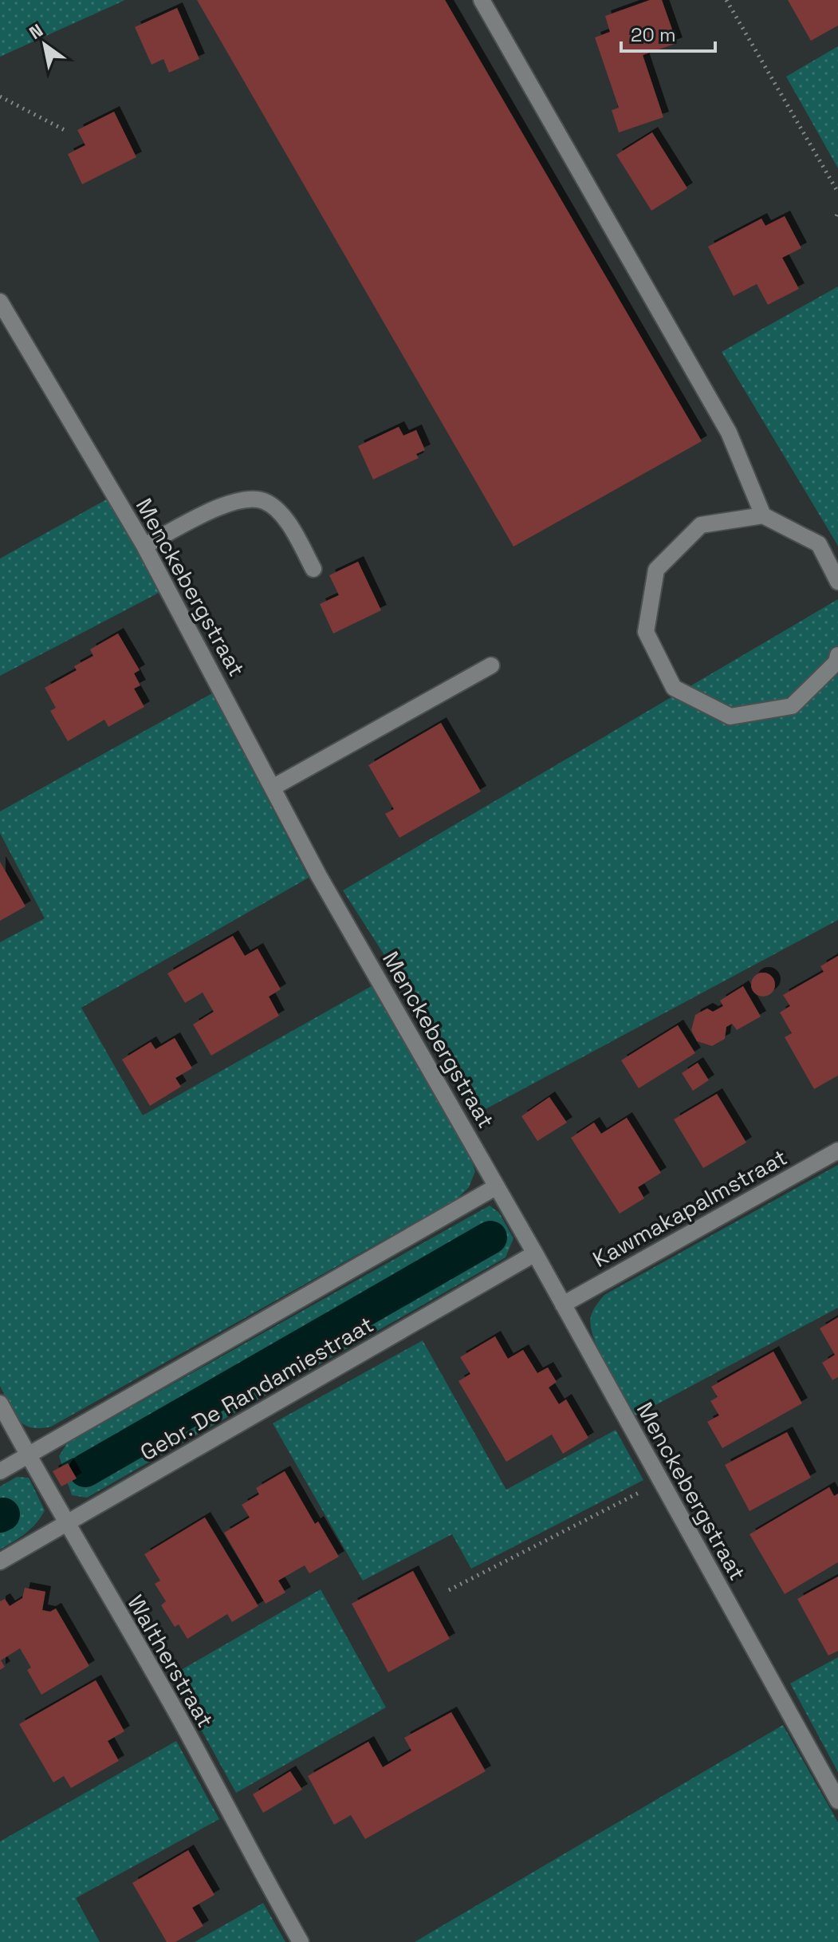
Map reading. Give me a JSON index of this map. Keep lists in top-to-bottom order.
{
  "streets": {
    "street": [
      "Menckebergstraat",
      "Kawmakapalmstraat",
      "Gebr. De Randamiestraat",
      "Waltherstraat"
    ]
  },
  "crossings": [
    ["Menckebergstraat", "Kawmakapalmstraat"],
    ["Menckebergstraat", "Gebr. De Randamiestraat"],
    ["Gebr. De Randamiestraat", "Waltherstraat"]
  ],
  "scale_bar": "20 m",
  "north": "top left"
}
